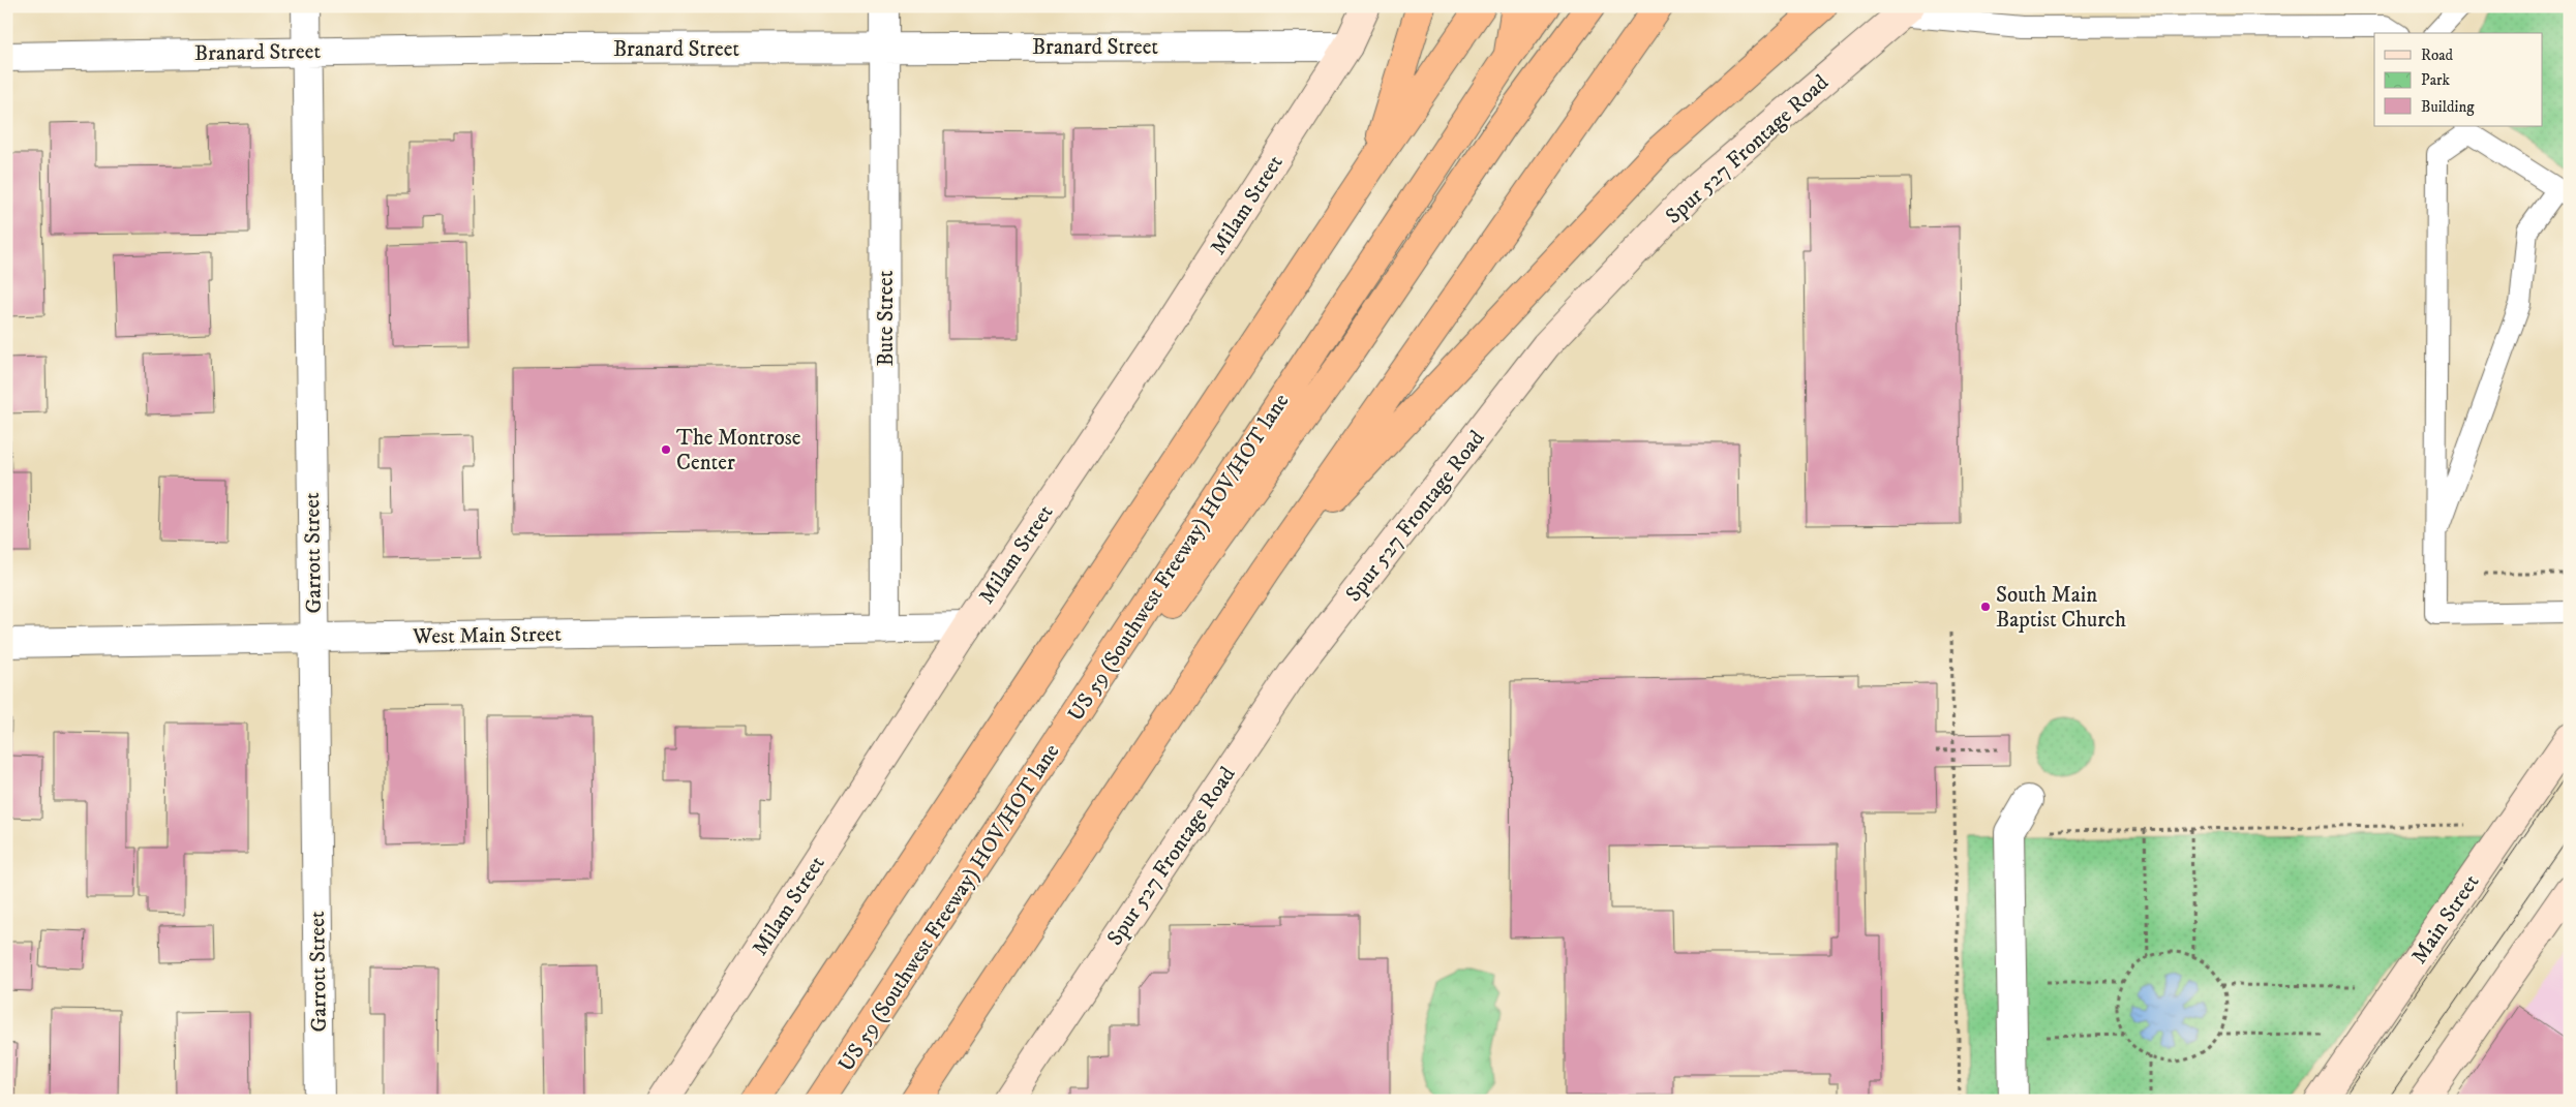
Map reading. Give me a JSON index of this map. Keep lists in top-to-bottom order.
{
  "streets": {
    "highway": ["US 59 (Southwest Freeway) HOV/HOT lane"],
    "main road": ["Spur 527 Frontage Road", "Milam Street", "Main Street"],
    "street": [
      "Branard Street",
      "Bute Street",
      "Garrott Street",
      "West Main Street"
    ]
  },
  "crossings": [
    ["Branard Street", "Milam Street"],
    ["Branard Street", "Bute Street"],
    ["Branard Street", "Garrott Street"],
    ["Milam Street", "West Main Street"],
    ["Bute Street", "West Main Street"],
    ["Garrott Street", "West Main Street"]
  ],
  "places": ["The Montrose Center", "South Main Baptist Church"],
  "legend": ["Road", "Park", "Building"]
}
